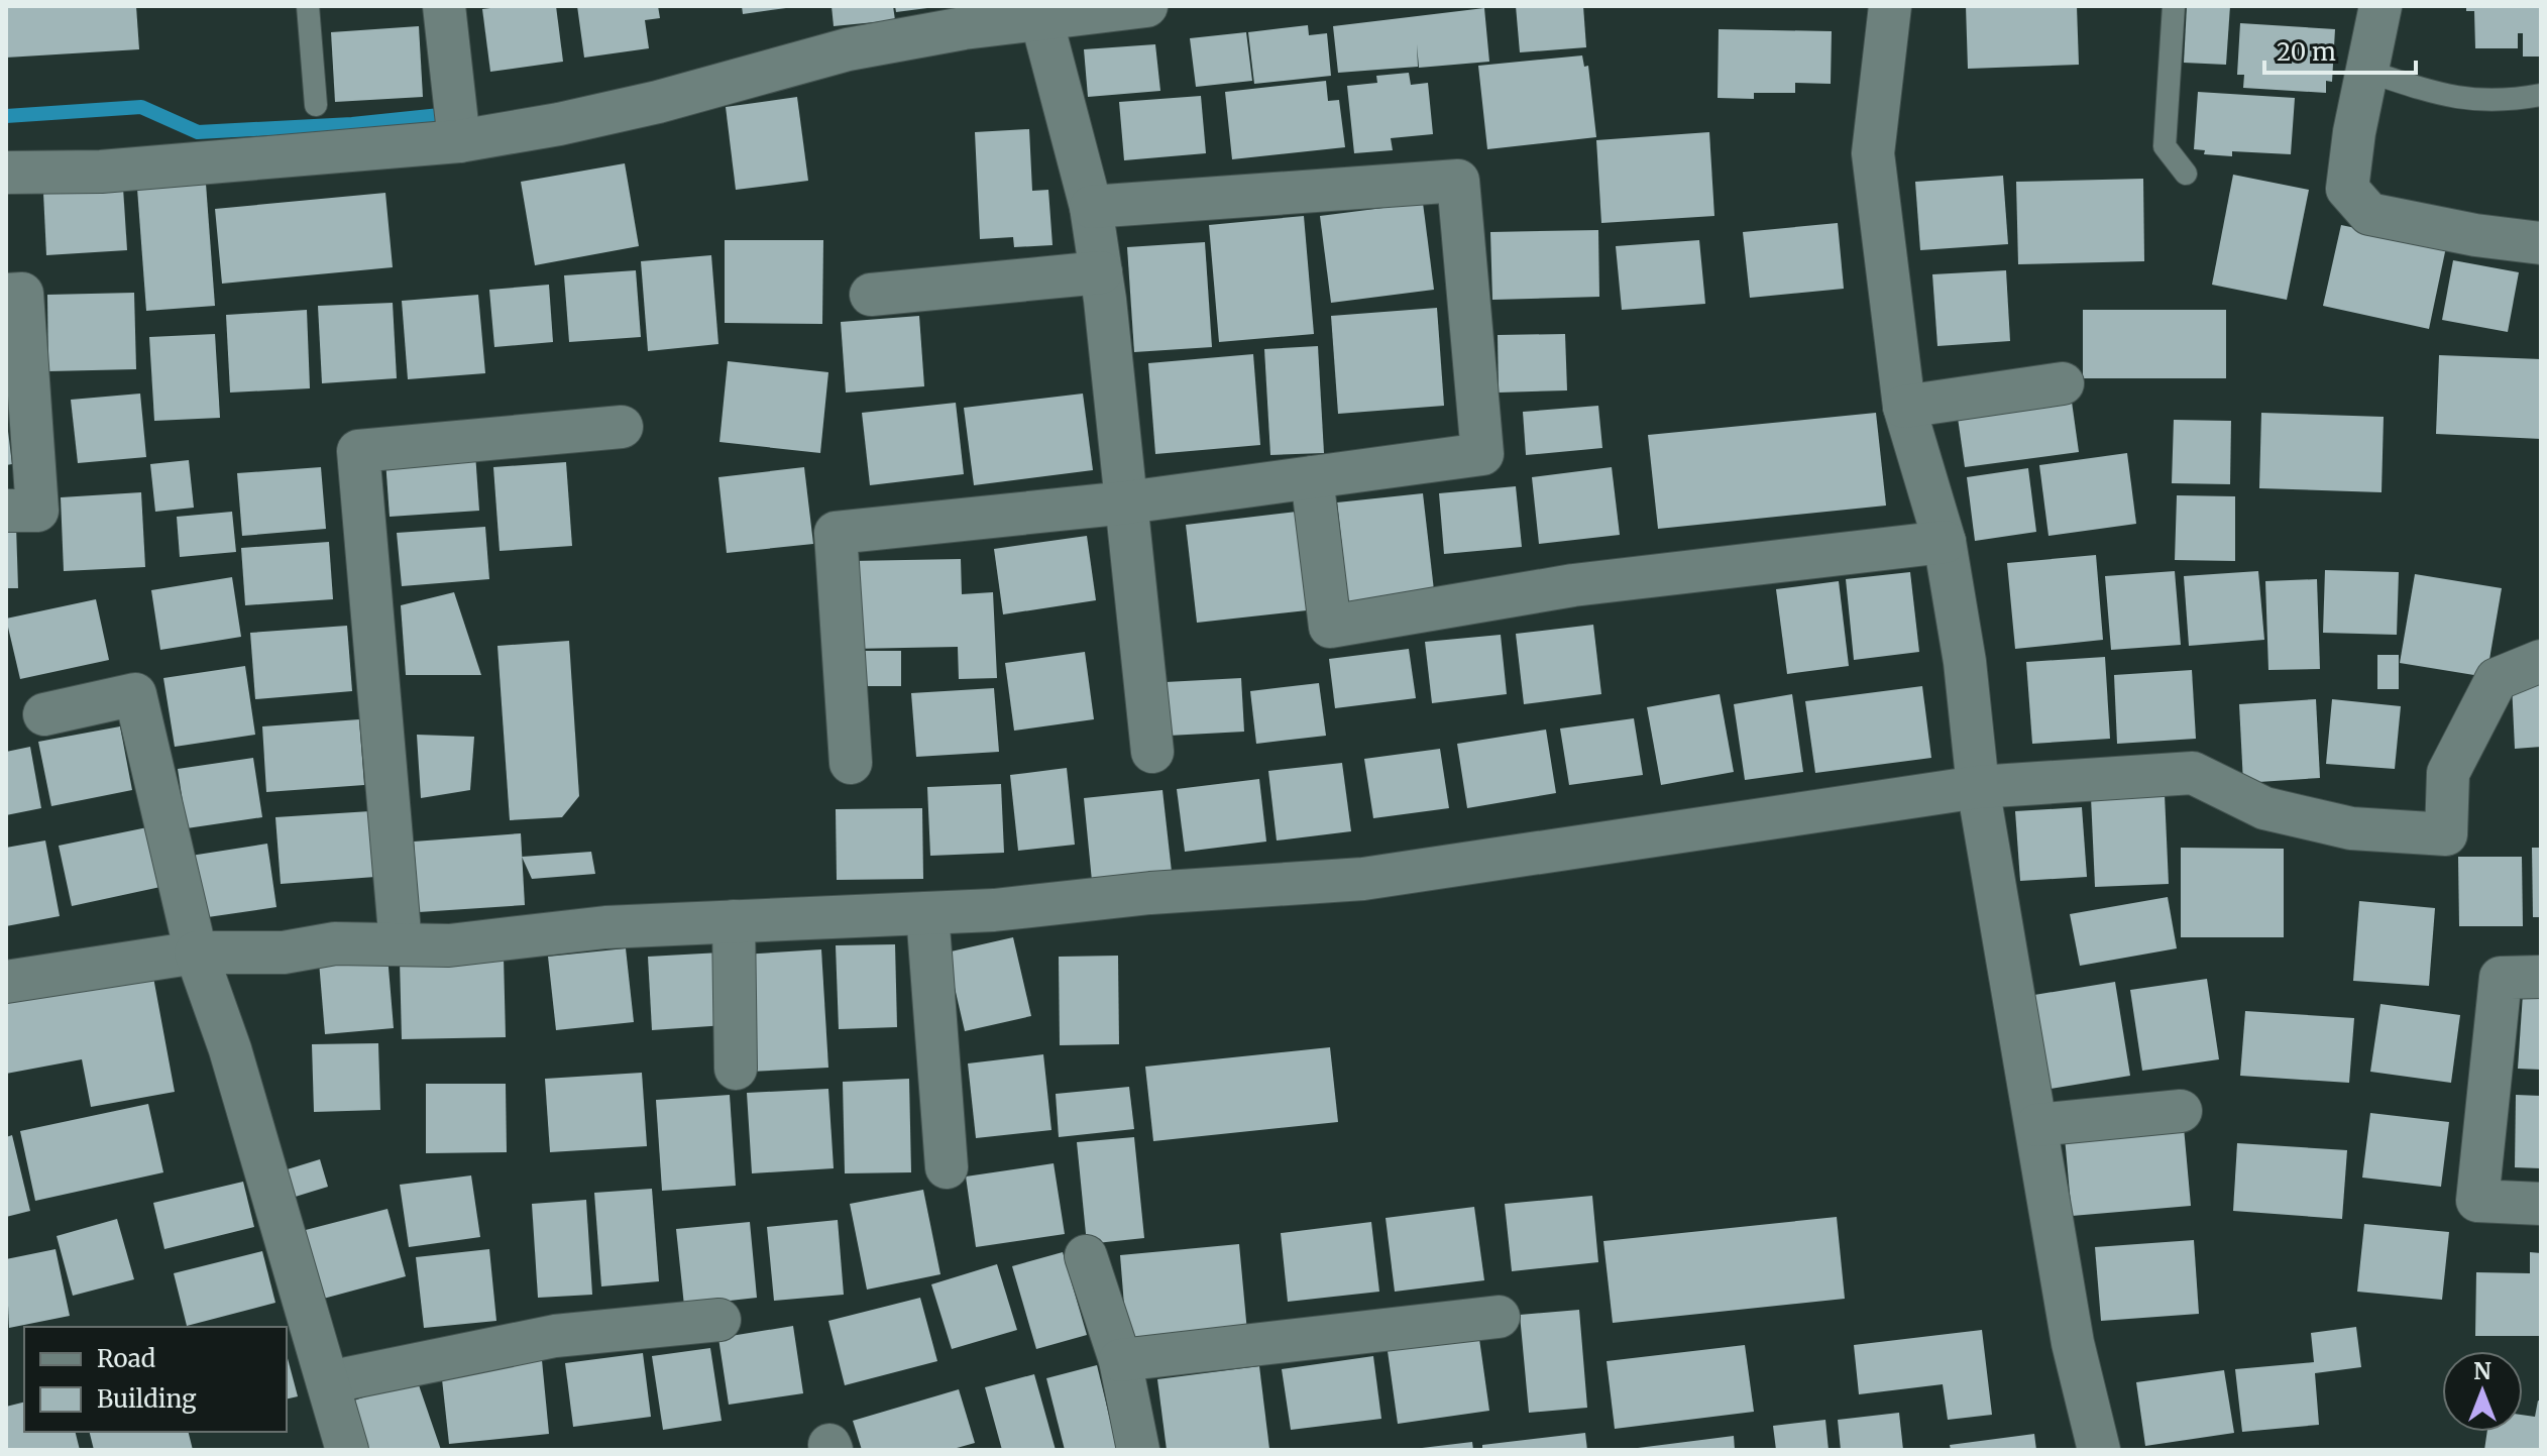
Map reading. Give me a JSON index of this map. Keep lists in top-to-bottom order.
{
  "legend": ["Road", "Building"],
  "scale_bar": "20 m",
  "north": "top"
}
